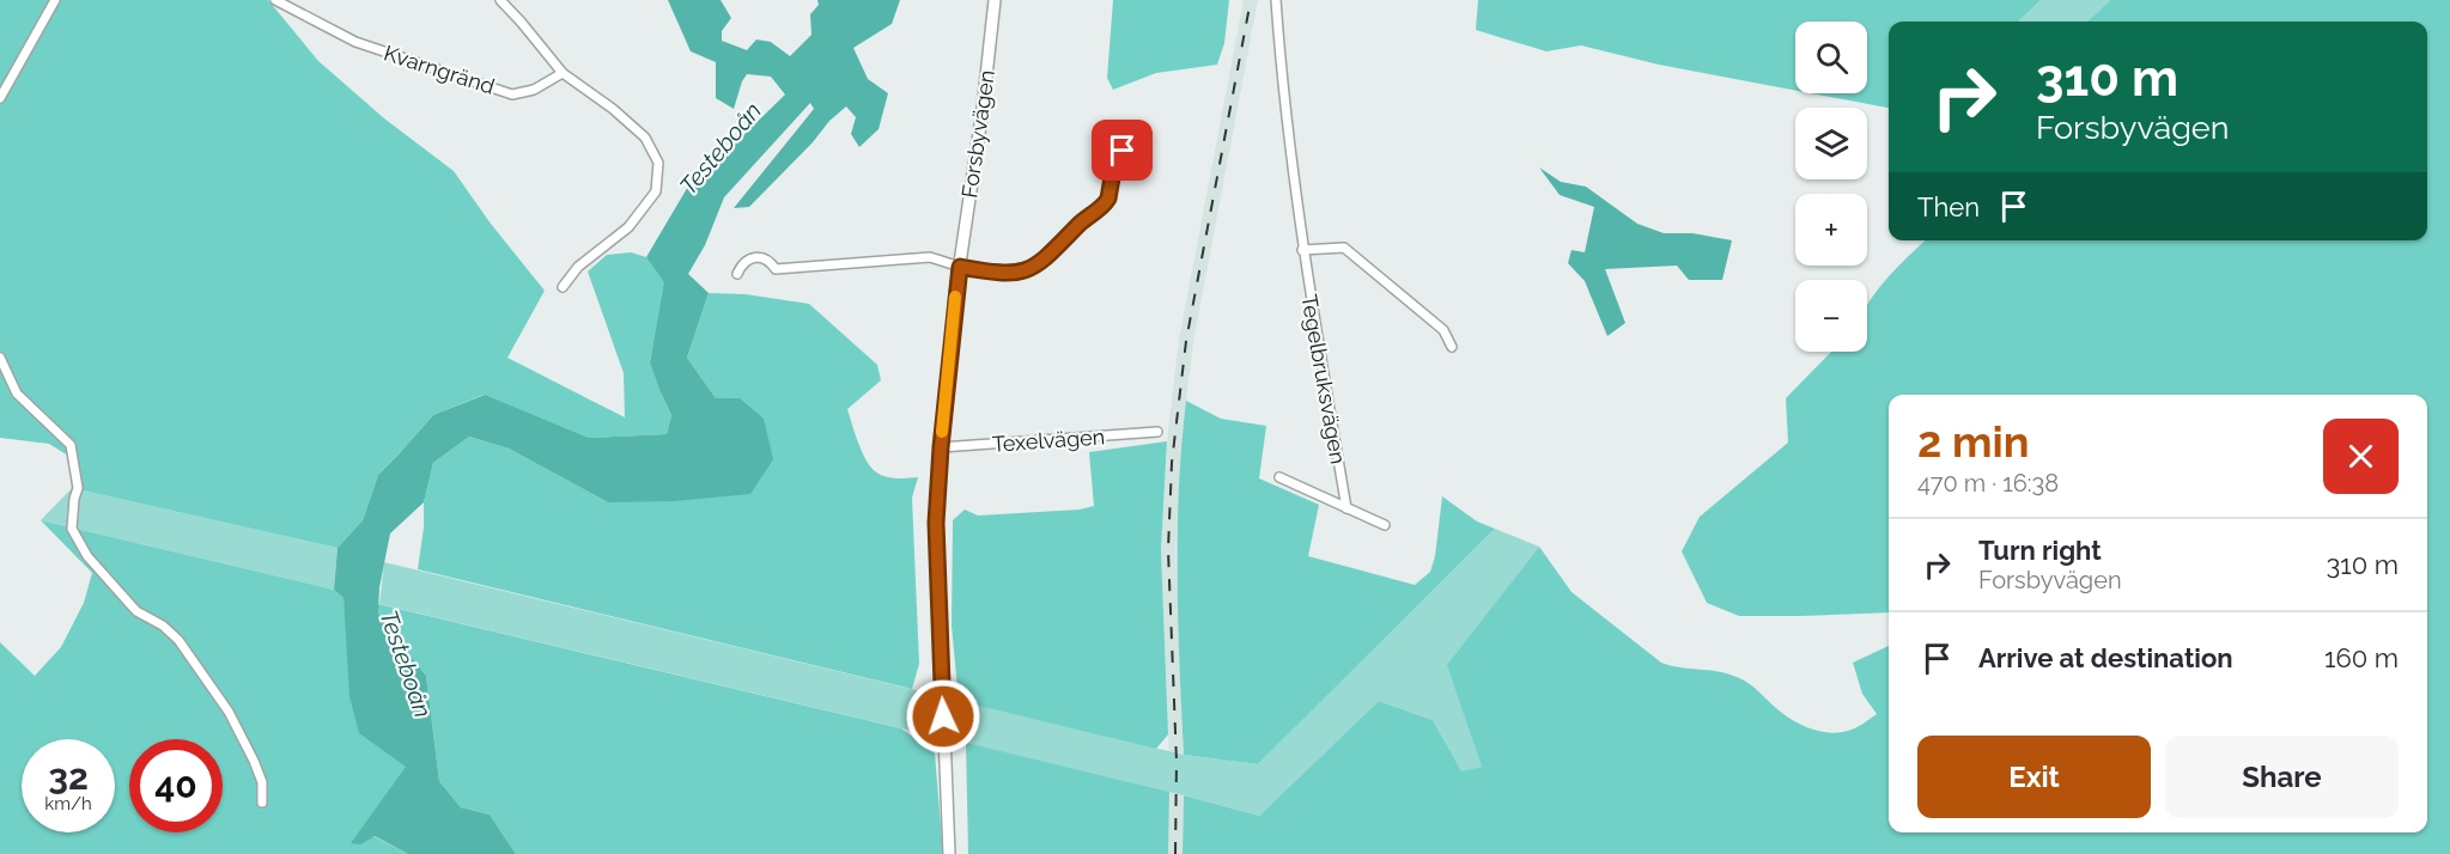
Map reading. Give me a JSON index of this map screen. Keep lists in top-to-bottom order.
{
  "streets": {
    "street": [
      "Kvarngränd",
      "Forsbyvägen",
      "Tegelbruksvägen",
      "Texelvägen"
    ]
  },
  "crossings": [
    ["Forsbyvägen", "Texelvägen"]
  ],
  "water": ["Testeboån"],
  "page": {
    "map_buttons": ["+", "−"],
    "turn": ["310 m", "Forsbyvägen"],
    "then": "Then",
    "heading": ["2 min", "470 m · 16:38"],
    "list": [
      {
        "name": "Turn right",
        "note": "Forsbyvägen",
        "value": "310 m"
      },
      {
        "name": "Arrive at destination",
        "value": "160 m"
      }
    ],
    "buttons": ["Exit", "Share"],
    "speed": "32 km/h",
    "limit": "40"
  }
}
